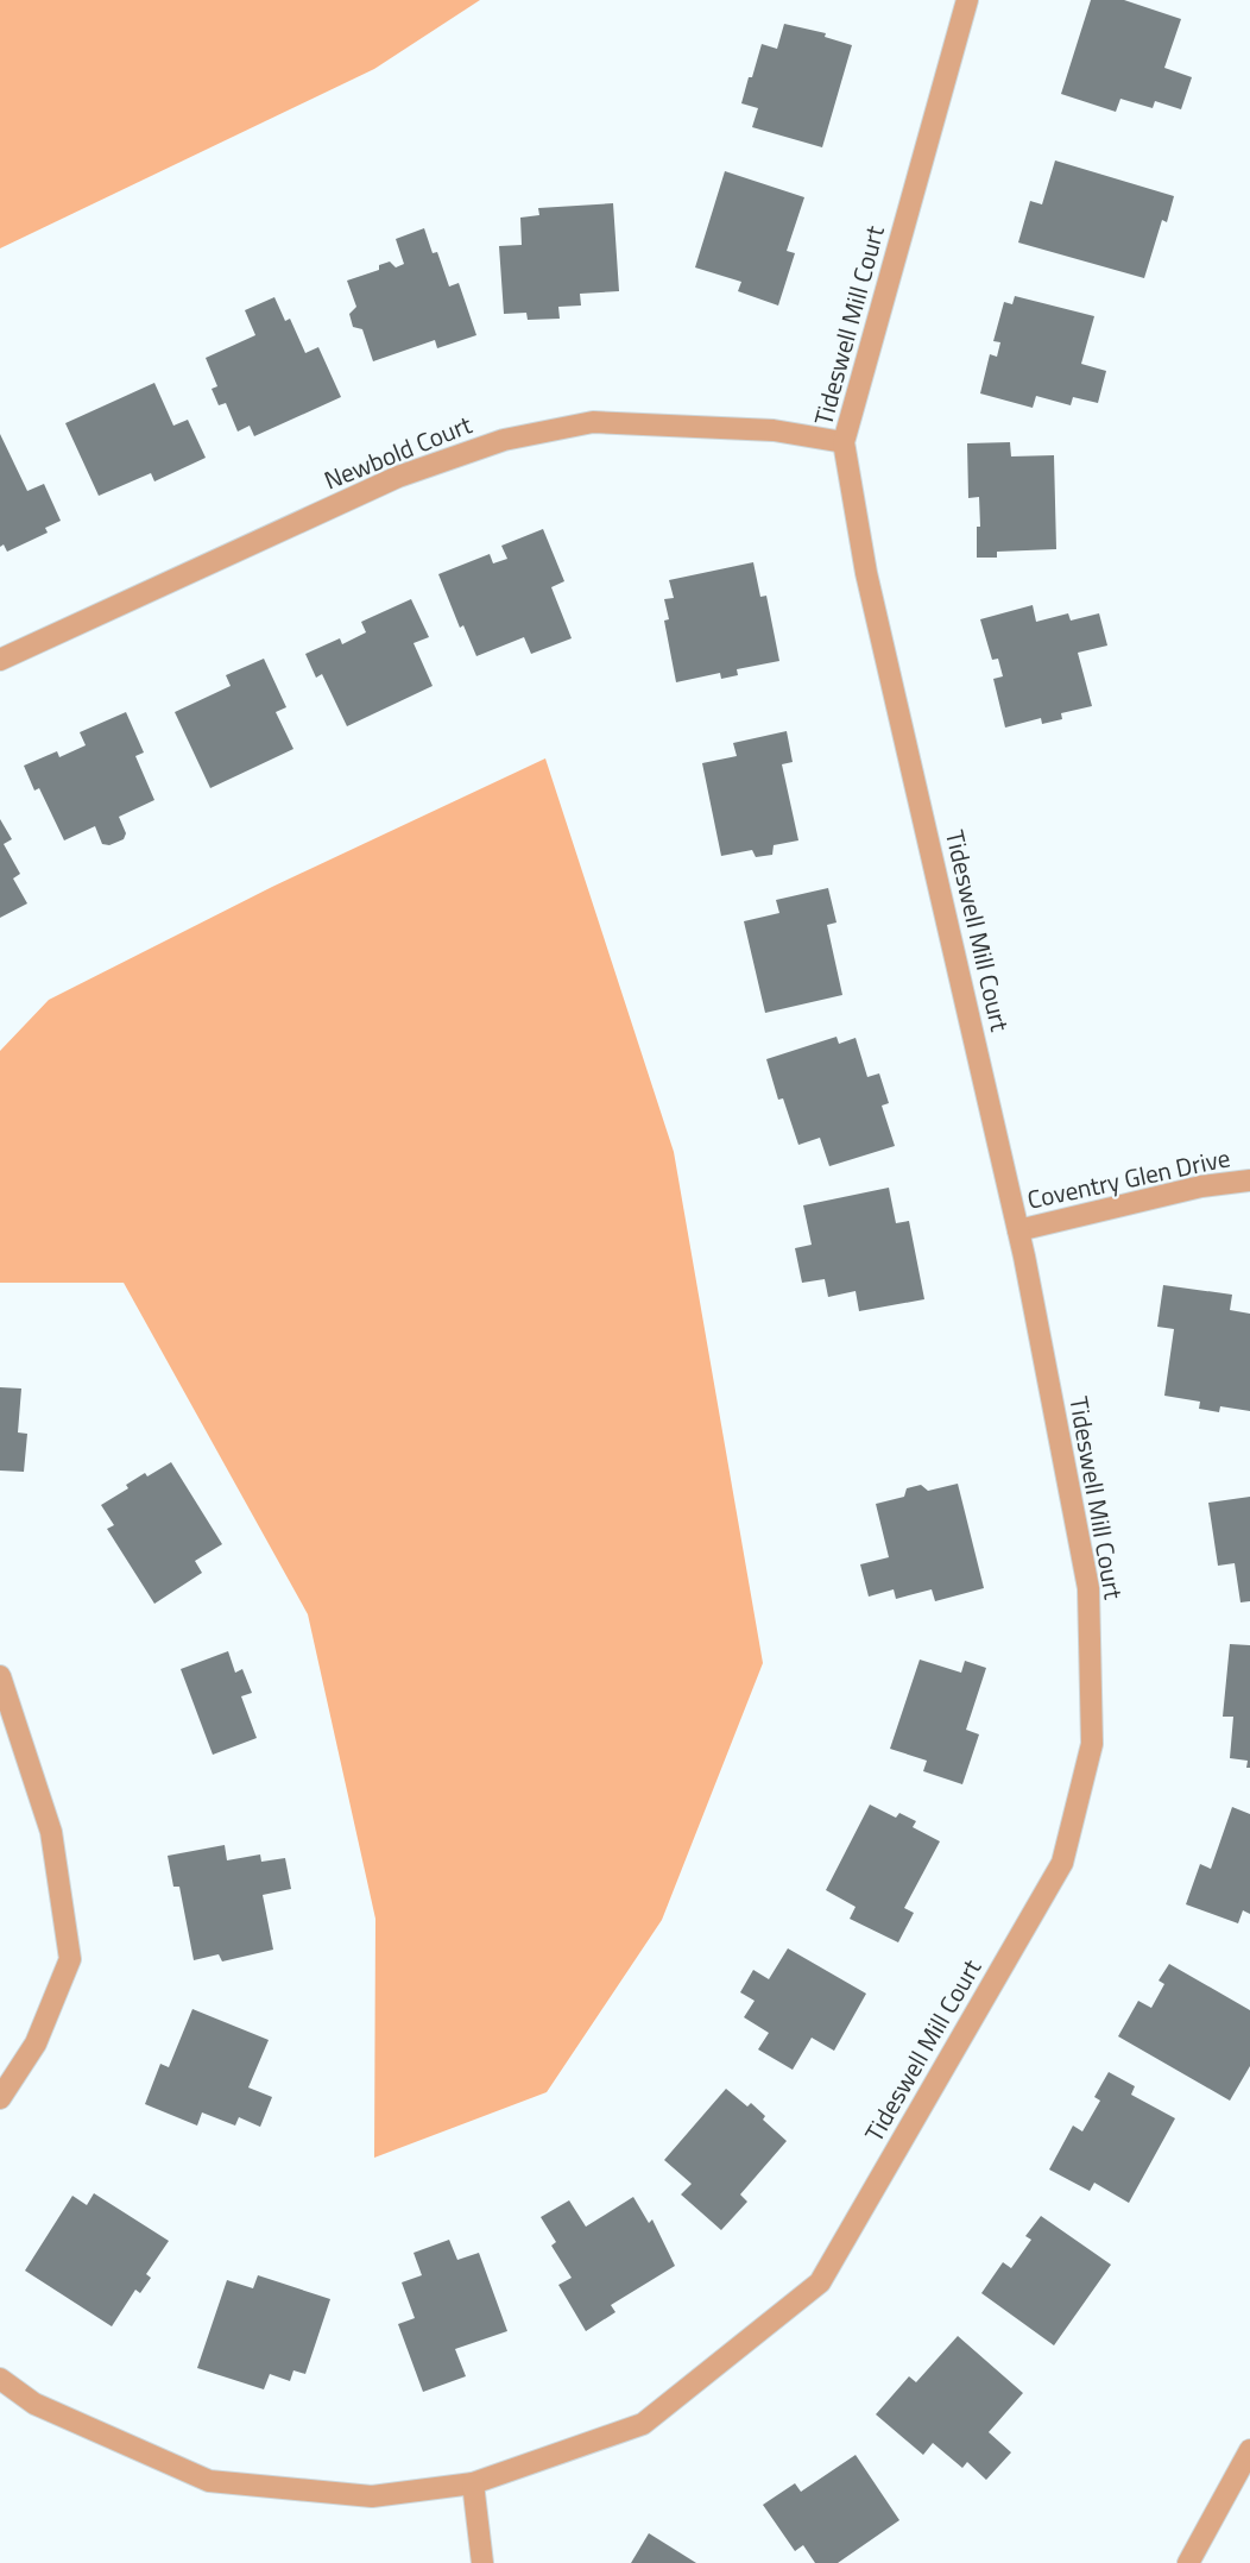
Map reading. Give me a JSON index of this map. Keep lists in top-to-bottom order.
{
  "streets": {
    "street": ["Tideswell Mill Court", "Newbold Court", "Coventry Glen Drive"]
  },
  "crossings": [
    ["Tideswell Mill Court", "Newbold Court"],
    ["Tideswell Mill Court", "Coventry Glen Drive"]
  ]
}
